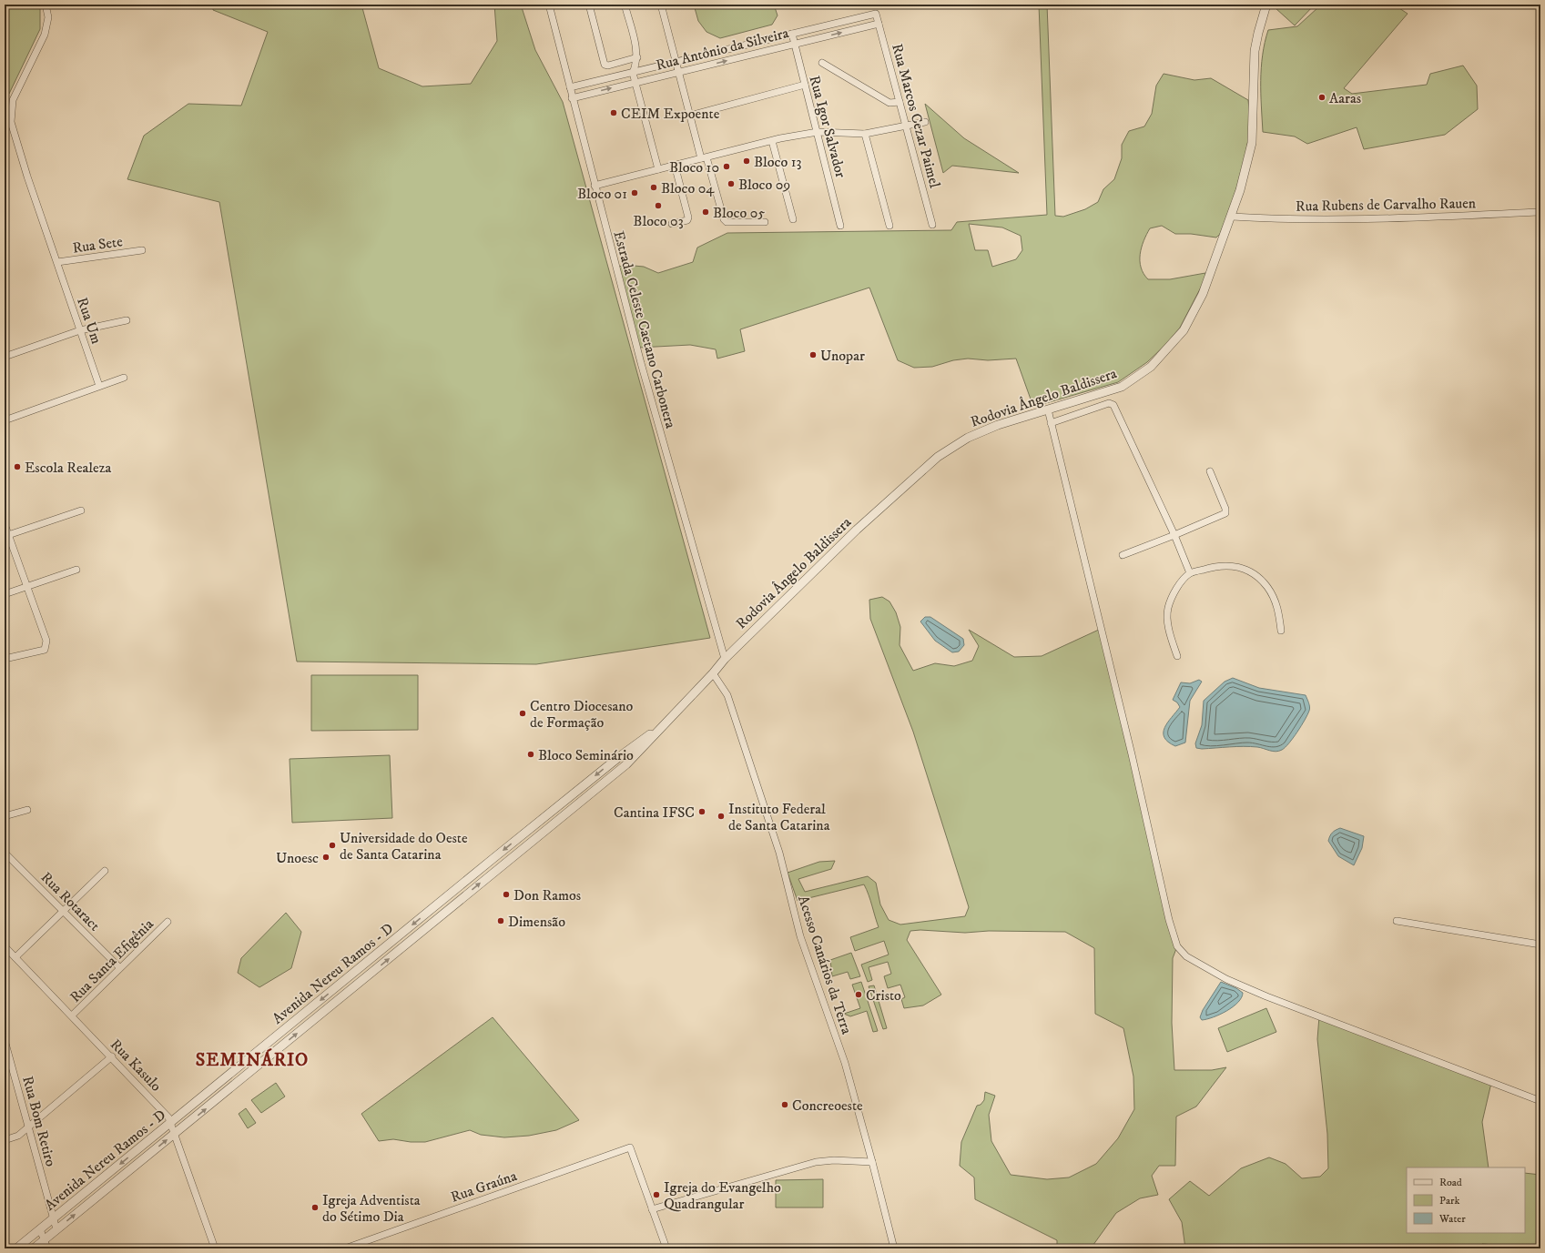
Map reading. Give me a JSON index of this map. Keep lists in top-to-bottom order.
{
  "streets": {
    "street": [
      "Rua Antônio da Silveira",
      "Rua Marcos Cezar Paimel",
      "Rua Igor Salvador",
      "Rua Rubens de Carvalho Rauen",
      "Rua Sete",
      "Rua Um",
      "Estrada Celeste Caetano Carbonera",
      "Rodovia Ângelo Baldissera",
      "Rua Rotaract",
      "Rua Santa Efigênia",
      "Acesso Canários da Terra",
      "Avenida Nereu Ramos - D",
      "Rua Kasulo",
      "Rua Bom Retiro",
      "Rua Graúna"
    ]
  },
  "crossings": [
    ["Rua Antônio da Silveira", "Rua Marcos Cezar Paimel"],
    ["Rua Antônio da Silveira", "Rua Igor Salvador"],
    ["Rua Antônio da Silveira", "Estrada Celeste Caetano Carbonera"],
    ["Rua Rubens de Carvalho Rauen", "Rodovia Ângelo Baldissera"],
    ["Rua Sete", "Rua Um"],
    ["Estrada Celeste Caetano Carbonera", "Rodovia Ângelo Baldissera"],
    ["Estrada Celeste Caetano Carbonera", "Avenida Nereu Ramos - D"],
    ["Rodovia Ângelo Baldissera", "Avenida Nereu Ramos - D"],
    ["Rua Rotaract", "Rua Santa Efigênia"],
    ["Rua Santa Efigênia", "Rua Kasulo"],
    ["Acesso Canários da Terra", "Avenida Nereu Ramos - D"],
    ["Avenida Nereu Ramos - D", "Rua Kasulo"],
    ["Avenida Nereu Ramos - D", "Rua Bom Retiro"]
  ],
  "districts": ["SEMINÁRIO"],
  "places": [
    "Aaras",
    "CEIM Expoente",
    "Bloco 13",
    "Bloco 10",
    "Bloco 09",
    "Bloco 04",
    "Bloco 01",
    "Bloco 03",
    "Bloco 05",
    "Unopar",
    "Escola Realeza",
    "Centro Diocesano de Formação",
    "Bloco Seminário",
    "Cantina IFSC",
    "Instituto Federal de Santa Catarina",
    "Universidade do Oeste de Santa Catarina",
    "Unoesc",
    "Don Ramos",
    "Dimensão",
    "Cristo",
    "Concreoeste",
    "Igreja do Evangelho Quadrangular",
    "Igreja Adventista do Sétimo Dia"
  ],
  "legend": ["Road", "Park", "Water"]
}
